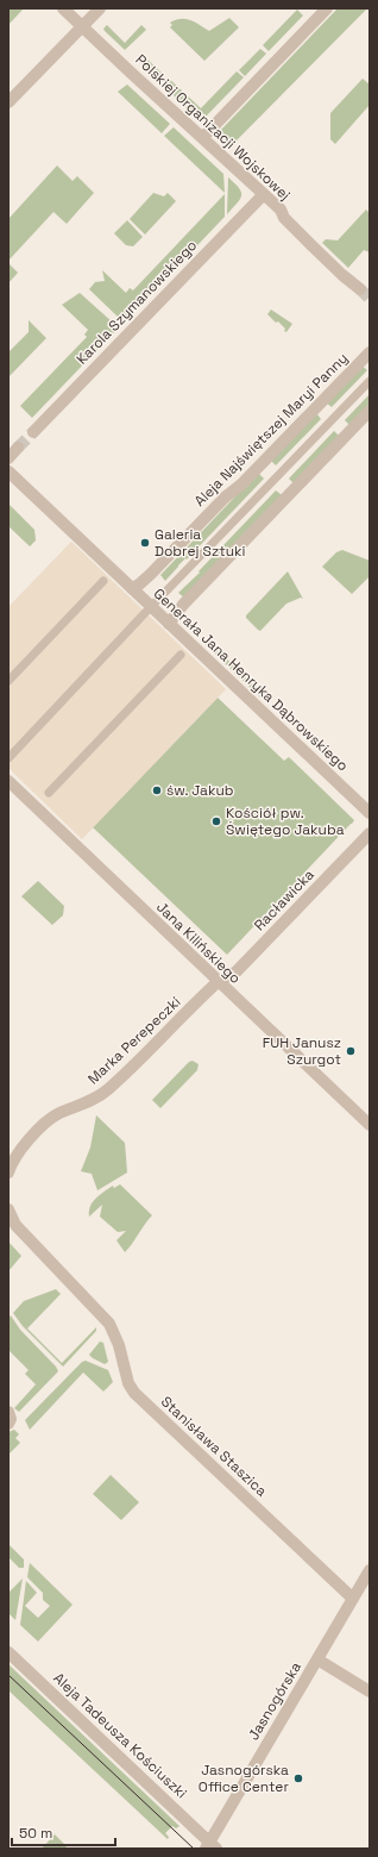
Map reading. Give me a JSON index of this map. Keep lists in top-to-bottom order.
{
  "streets": {
    "street": [
      "Polskiej Organizacji Wojskowej",
      "Karola Szymanowskiego",
      "Aleja Najświętszej Maryi Panny",
      "Generała Jana Henryka Dąbrowskiego",
      "Racławicka",
      "Jana Kilińskiego",
      "Marka Perepeczki",
      "Stanisława Staszica",
      "Jasnogórska",
      "Aleja Tadeusza Kościuszki"
    ]
  },
  "crossings": [
    ["Polskiej Organizacji Wojskowej", "Karola Szymanowskiego"],
    ["Aleja Najświętszej Maryi Panny", "Generała Jana Henryka Dąbrowskiego"],
    ["Racławicka", "Jana Kilińskiego"],
    ["Racławicka", "Marka Perepeczki"],
    ["Jana Kilińskiego", "Marka Perepeczki"],
    ["Stanisława Staszica", "Jasnogórska"],
    ["Jasnogórska", "Aleja Tadeusza Kościuszki"]
  ],
  "places": [
    "Galeria Dobrej Sztuki",
    "św. Jakub",
    "Kościół pw. Świętego Jakuba",
    "FUH Janusz Szurgot",
    "Jasnogórska Office Center"
  ],
  "scale_bar": "50 m"
}
